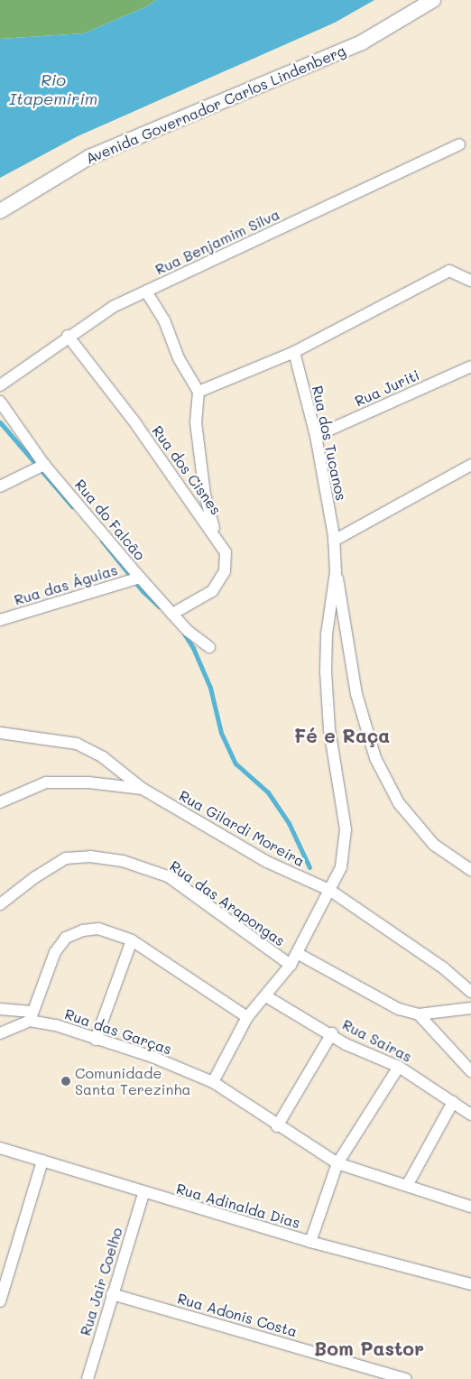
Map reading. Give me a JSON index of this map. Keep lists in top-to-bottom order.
{
  "streets": {
    "street": [
      "Avenida Governador Carlos Lindenberg",
      "Rua Benjamim Silva",
      "Rua Juriti",
      "Rua dos Tucanos",
      "Rua dos Cisnes",
      "Rua do Falcão",
      "Rua das Águias",
      "Rua Gilardi Moreira",
      "Rua das Arapongas",
      "Rua das Garças",
      "Rua Sairas",
      "Rua Adinalda Dias",
      "Rua Jair Coelho",
      "Rua Adonis Costa"
    ]
  },
  "crossings": [
    ["Rua Benjamim Silva", "Rua dos Cisnes"],
    ["Rua Juriti", "Rua dos Tucanos"],
    ["Rua dos Tucanos", "Rua das Arapongas"],
    ["Rua dos Cisnes", "Rua do Falcão"],
    ["Rua do Falcão", "Rua das Águias"],
    ["Rua Gilardi Moreira", "Rua das Arapongas"],
    ["Rua das Arapongas", "Rua das Garças"],
    ["Rua das Arapongas", "Rua Sairas"],
    ["Rua Adinalda Dias", "Rua Jair Coelho"],
    ["Rua Jair Coelho", "Rua Adonis Costa"]
  ],
  "districts": ["Fé e Raça", "Bom Pastor"],
  "water": ["Rio Itapemirim"],
  "places": ["Comunidade Santa Terezinha"]
}
